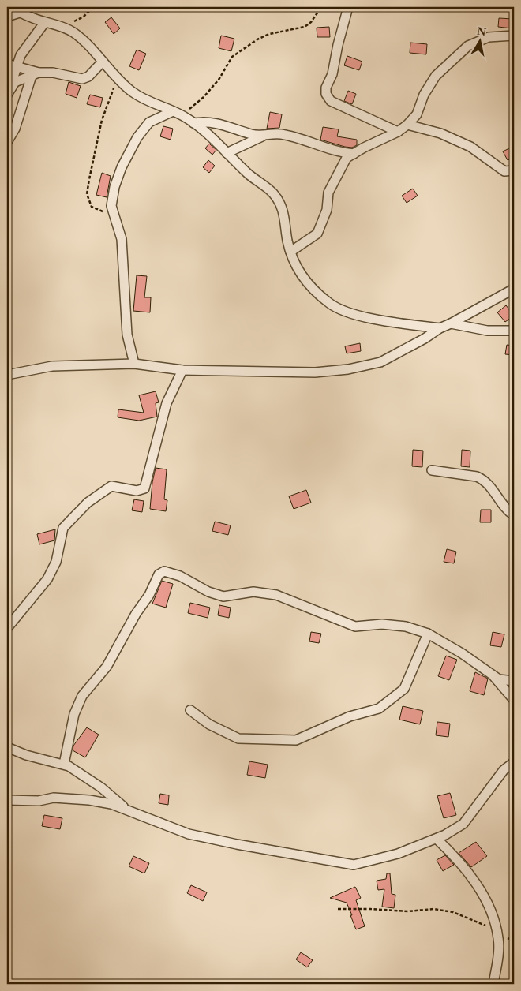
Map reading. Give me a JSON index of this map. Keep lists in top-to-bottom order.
{
  "north": "top"
}
